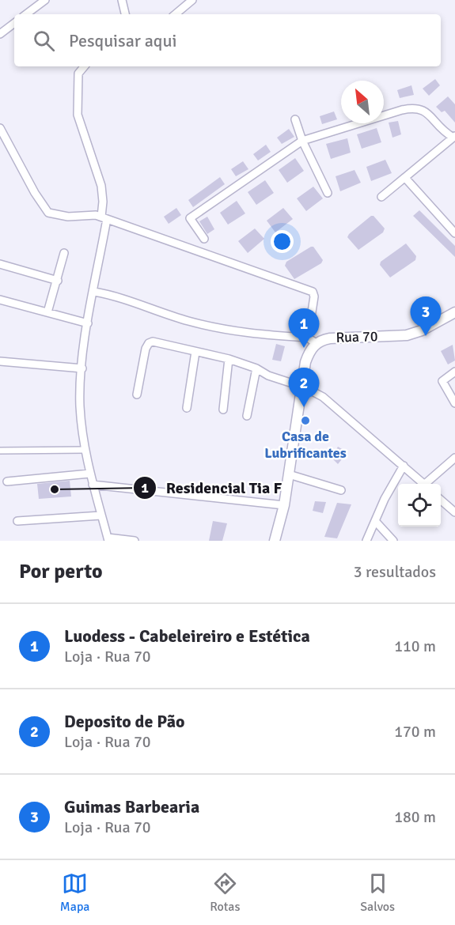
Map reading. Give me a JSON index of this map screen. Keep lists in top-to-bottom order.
{
  "streets": {
    "street": ["Rua 70"]
  },
  "places": ["Casa de Lubrificantes", "Residencial Tia F"],
  "north": "top left",
  "page": {
    "search": "Pesquisar aqui",
    "pins": ["3", "1", "2"],
    "heading": ["Por perto", "3 resultados"],
    "list": [
      {
        "mark": "1",
        "name": "Luodess - Cabeleireiro e Estética",
        "note": "Loja · Rua 70",
        "value": "110 m"
      },
      {
        "mark": "2",
        "name": "Deposito de Pão",
        "note": "Loja · Rua 70",
        "value": "170 m"
      },
      {
        "mark": "3",
        "name": "Guimas Barbearia",
        "note": "Loja · Rua 70",
        "value": "180 m"
      }
    ],
    "nav": ["Mapa", "Rotas", "Salvos"]
  }
}
